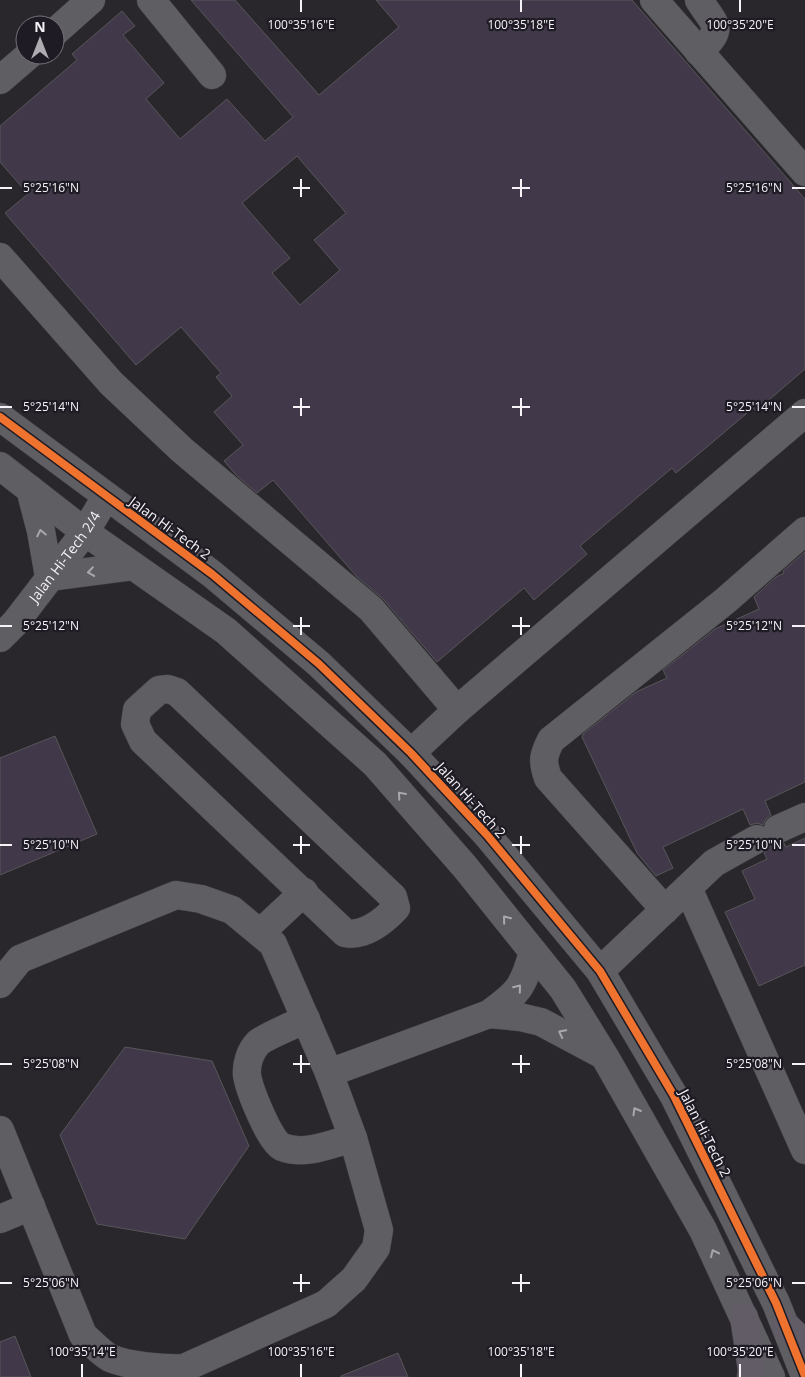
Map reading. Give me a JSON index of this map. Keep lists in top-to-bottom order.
{
  "streets": {
    "street": ["Jalan Hi-Tech 2", "Jalan Hi-Tech 2/4"]
  },
  "crossings": [
    ["Jalan Hi-Tech 2", "Jalan Hi-Tech 2/4"]
  ],
  "north": "top",
  "coordinates": [
    "100°35'16\"E",
    "100°35'18\"E",
    "100°35'20\"E",
    "5°25'16\"N",
    "5°25'14\"N",
    "5°25'12\"N",
    "5°25'10\"N",
    "5°25'08\"N",
    "5°25'06\"N",
    "100°35'14\"E"
  ]
}
